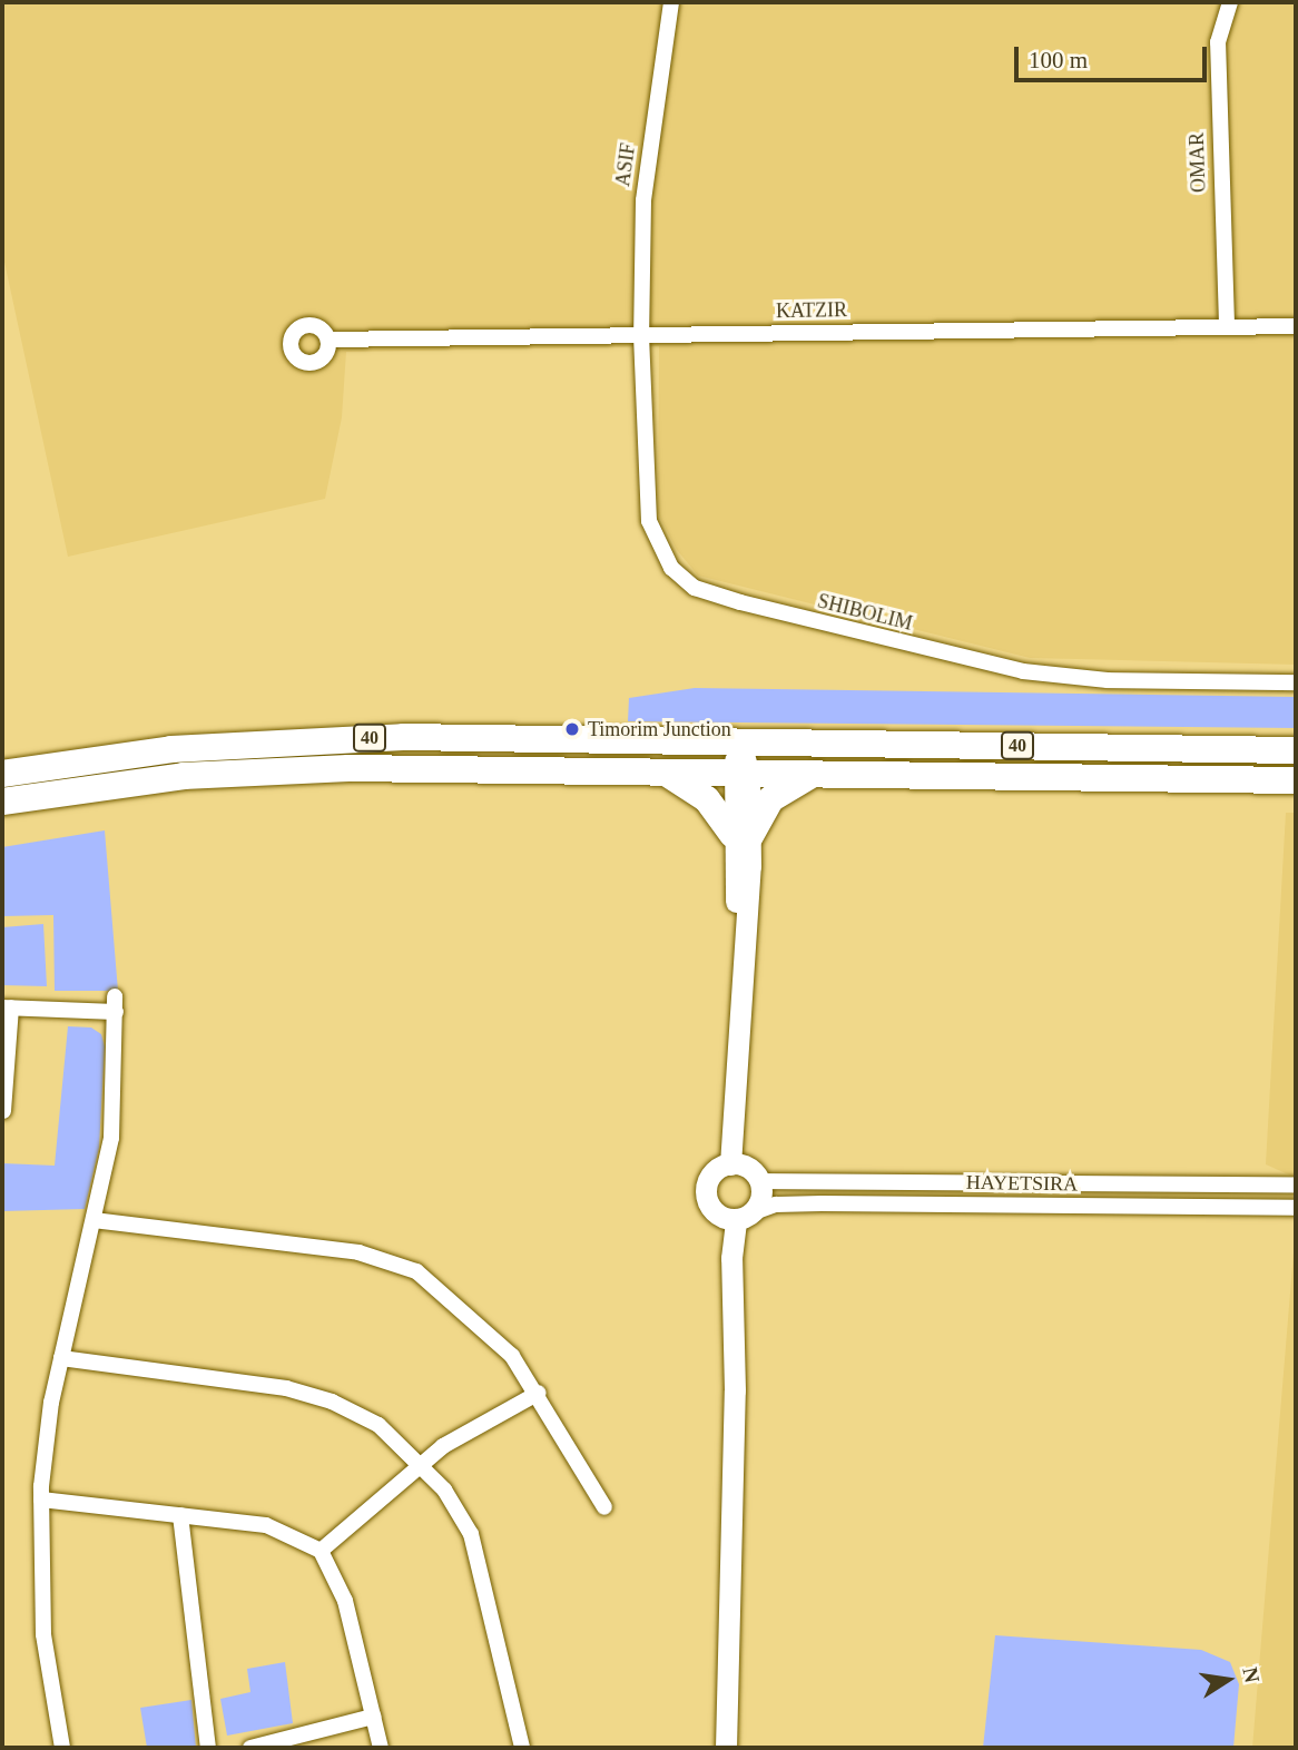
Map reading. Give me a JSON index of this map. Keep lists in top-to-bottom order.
{
  "streets": {
    "highway": ["40"],
    "street": [
      "OMAR",
      "ASIF",
      "KATZIR",
      "SHIBOLIM",
      "HAYETSIRA"
    ]
  },
  "crossings": [
    ["OMAR", "KATZIR"],
    ["ASIF", "KATZIR"],
    ["ASIF", "SHIBOLIM"],
    ["KATZIR", "SHIBOLIM"]
  ],
  "places": ["Timorim Junction"],
  "scale_bar": "100 m",
  "north": "right"
}
